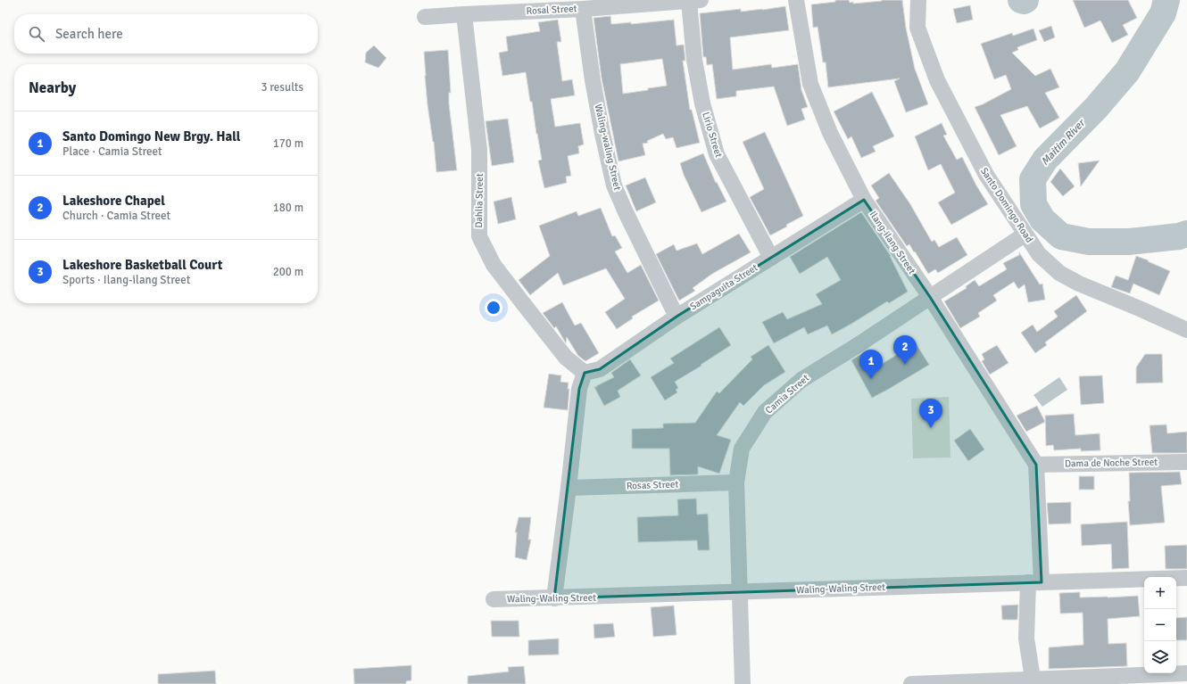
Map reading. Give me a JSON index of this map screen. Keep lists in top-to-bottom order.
{
  "streets": {
    "street": [
      "Rosal Street",
      "Lirio Street",
      "Waling-waling Street",
      "Dahlia Street",
      "Santo Domingo Road",
      "Ilang-ilang Street",
      "Sampaguita Street",
      "Camia Street",
      "Dama de Noche Street",
      "Rosas Street",
      "Waling-Waling Street"
    ]
  },
  "crossings": [
    ["Rosal Street", "Lirio Street"],
    ["Rosal Street", "Waling-waling Street"],
    ["Rosal Street", "Dahlia Street"],
    ["Lirio Street", "Sampaguita Street"],
    ["Waling-waling Street", "Sampaguita Street"],
    ["Dahlia Street", "Sampaguita Street"],
    ["Santo Domingo Road", "Camia Street"],
    ["Ilang-ilang Street", "Sampaguita Street"],
    ["Ilang-ilang Street", "Camia Street"],
    ["Ilang-ilang Street", "Dama de Noche Street"],
    ["Camia Street", "Rosas Street"],
    ["Camia Street", "Waling-Waling Street"]
  ],
  "water": ["Maitim River"],
  "page": {
    "search": "Search here",
    "heading": ["Nearby", "3 results"],
    "list": [
      {
        "mark": "1",
        "name": "Santo Domingo New Brgy. Hall",
        "note": "Place · Camia Street",
        "value": "170 m"
      },
      {
        "mark": "2",
        "name": "Lakeshore Chapel",
        "note": "Church · Camia Street",
        "value": "180 m"
      },
      {
        "mark": "3",
        "name": "Lakeshore Basketball Court",
        "note": "Sports · Ilang-ilang Street",
        "value": "200 m"
      }
    ],
    "pins": ["2", "1", "3"],
    "map_buttons": ["+", "−"]
  }
}
